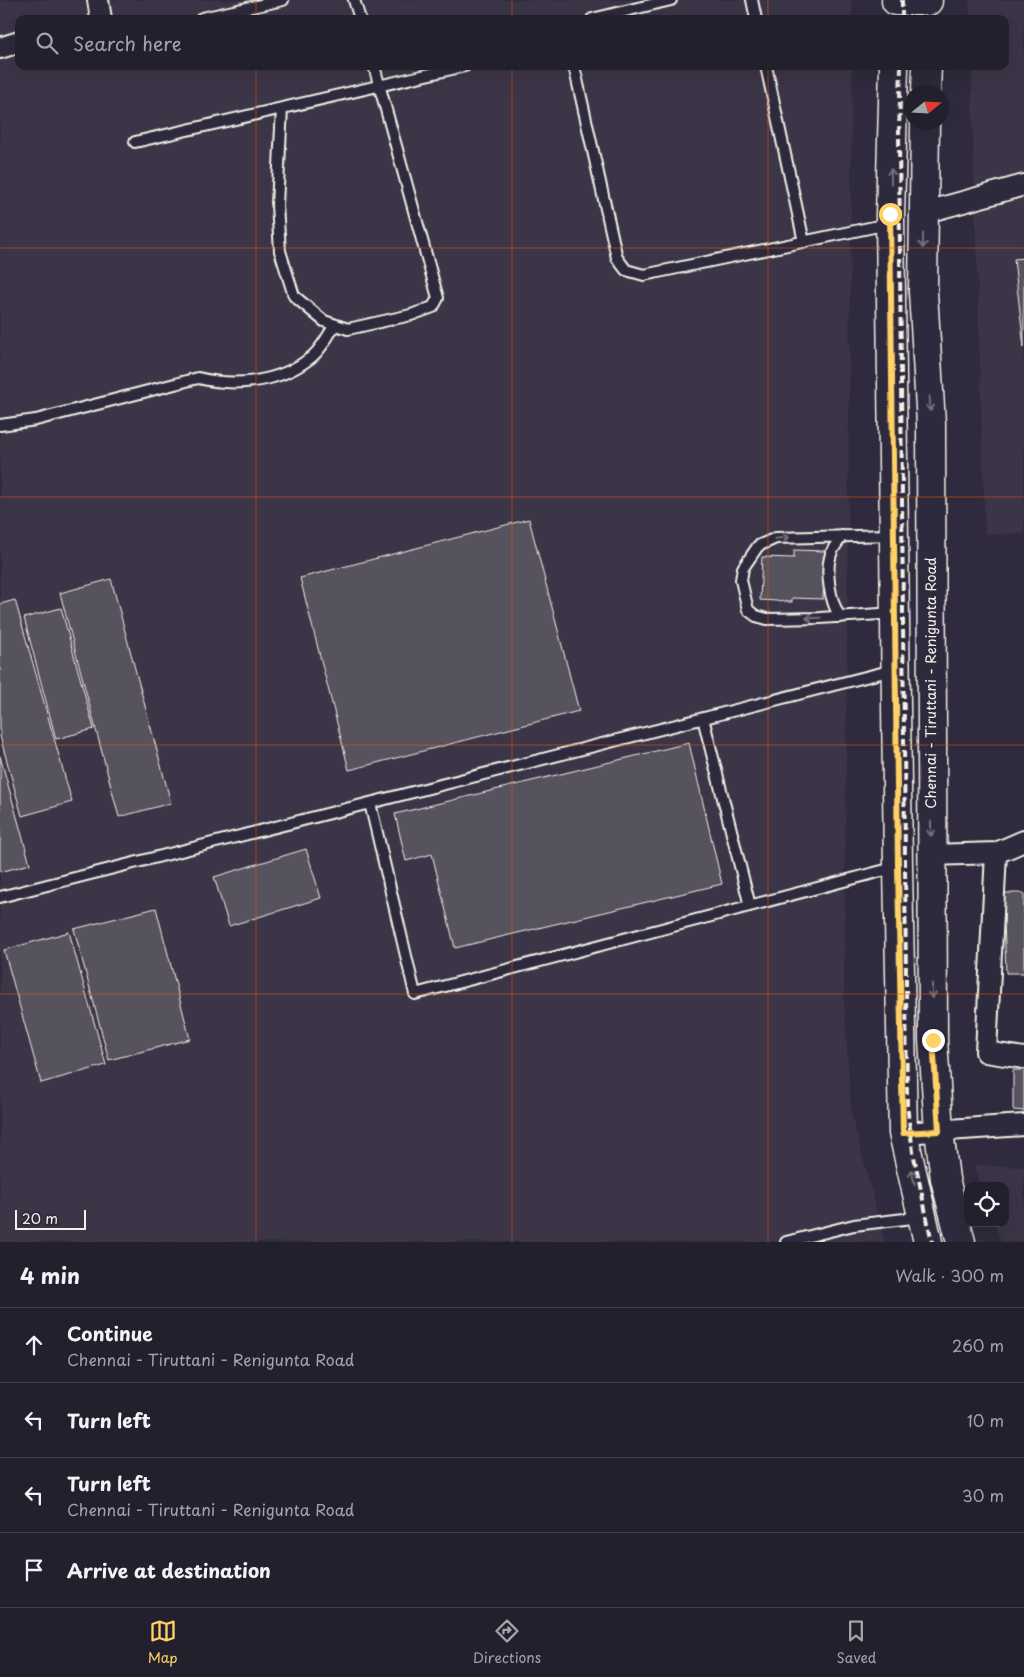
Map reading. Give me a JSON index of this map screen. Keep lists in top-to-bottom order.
{
  "streets": {
    "main road": ["Chennai - Tiruttani - Renigunta Road"]
  },
  "scale_bar": "20 m",
  "north": "right",
  "page": {
    "search": "Search here",
    "scale": "20 m",
    "heading": ["4 min", "Walk · 300 m"],
    "list": [
      ["Continue", "Chennai - Tiruttani - Renigunta Road", "260 m"],
      ["Turn left", "10 m"],
      ["Turn left", "Chennai - Tiruttani - Renigunta Road", "30 m"],
      "Arrive at destination"
    ],
    "nav": ["Map", "Directions", "Saved"]
  }
}
